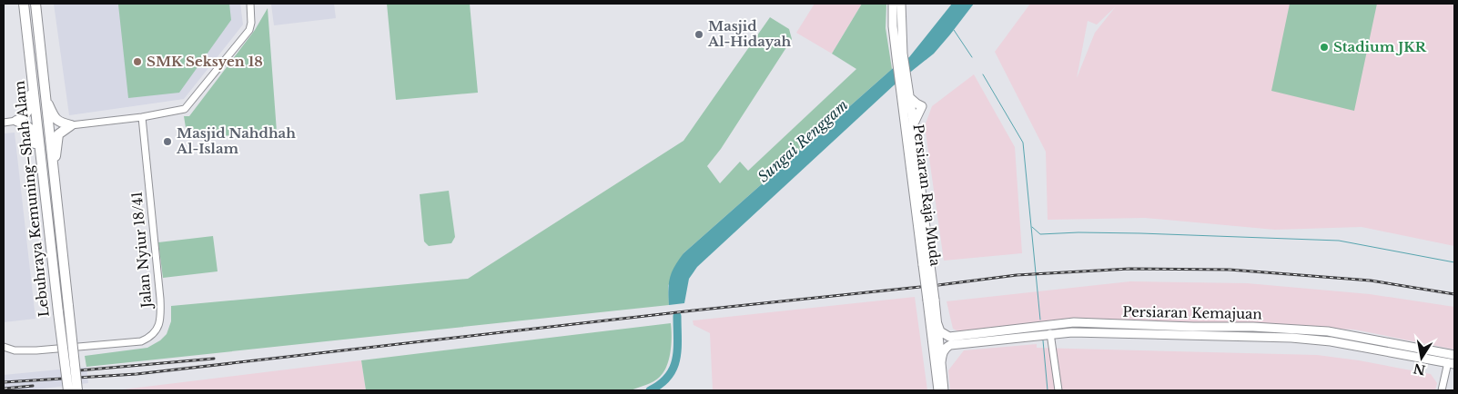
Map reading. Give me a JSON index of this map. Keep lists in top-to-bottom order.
{
  "streets": {
    "highway": ["Lebuhraya Kemuning–Shah Alam"],
    "main road": ["Persiaran Raja Muda", "Persiaran Kemajuan"],
    "street": ["Jalan Nyiur 18/41"]
  },
  "crossings": [
    ["Persiaran Raja Muda", "Persiaran Kemajuan"]
  ],
  "water": ["Sungai Renggam"],
  "places": [
    "Masjid Al-Hidayah",
    "Stadium JKR",
    "SMK Seksyen 18",
    "Masjid Nahdhah Al-Islam"
  ],
  "north": "bottom"
}
